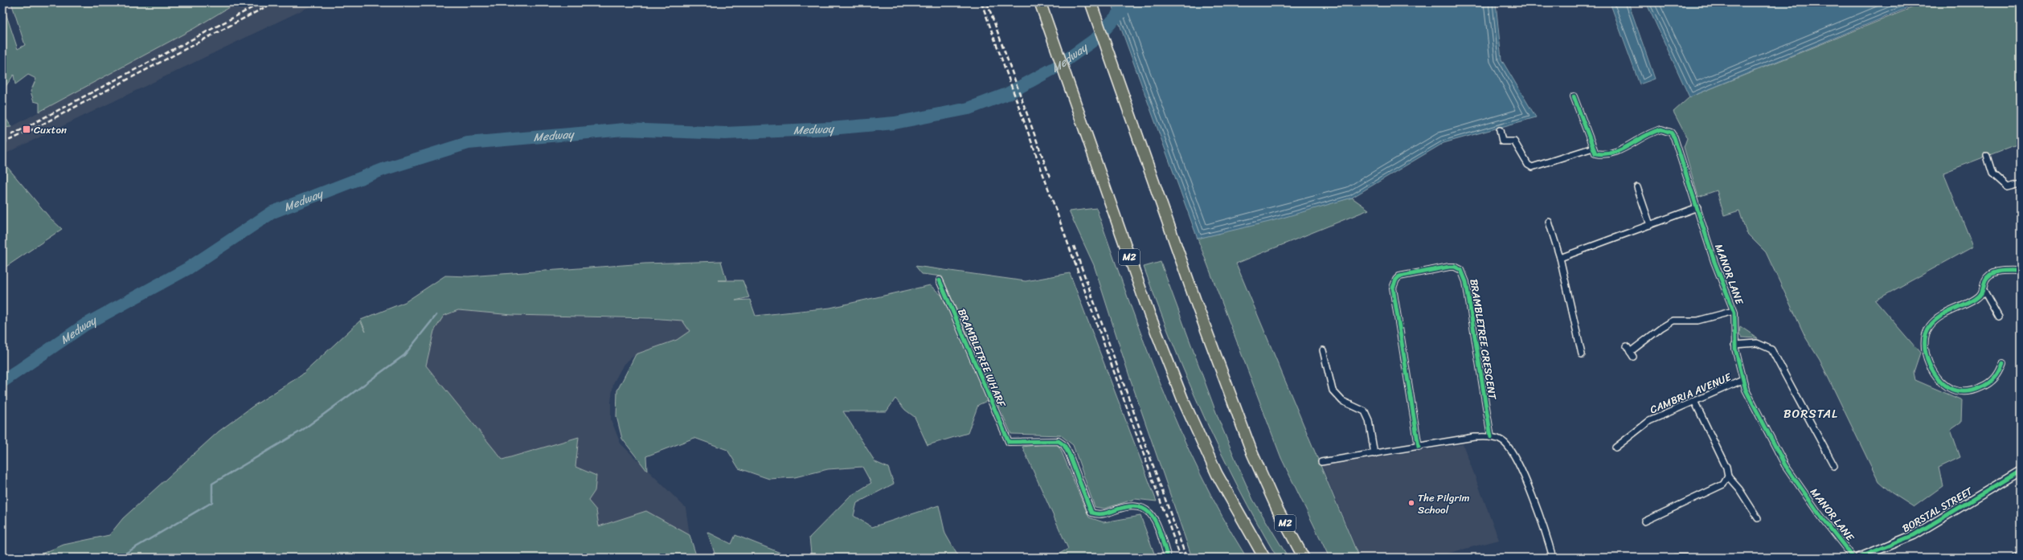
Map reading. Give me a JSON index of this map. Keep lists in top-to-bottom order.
{
  "streets": {
    "highway": ["M2"],
    "street": [
      "MANOR LANE",
      "BRAMBLETREE CRESCENT",
      "BRAMBLETREE WHARF",
      "CAMBRIA AVENUE",
      "BORSTAL STREET"
    ]
  },
  "crossings": [
    ["MANOR LANE", "CAMBRIA AVENUE"]
  ],
  "districts": ["BORSTAL"],
  "water": ["Medway"],
  "places": {
    "transit": ["Cuxton"],
    "other": ["The Pilgrim School"]
  }
}
